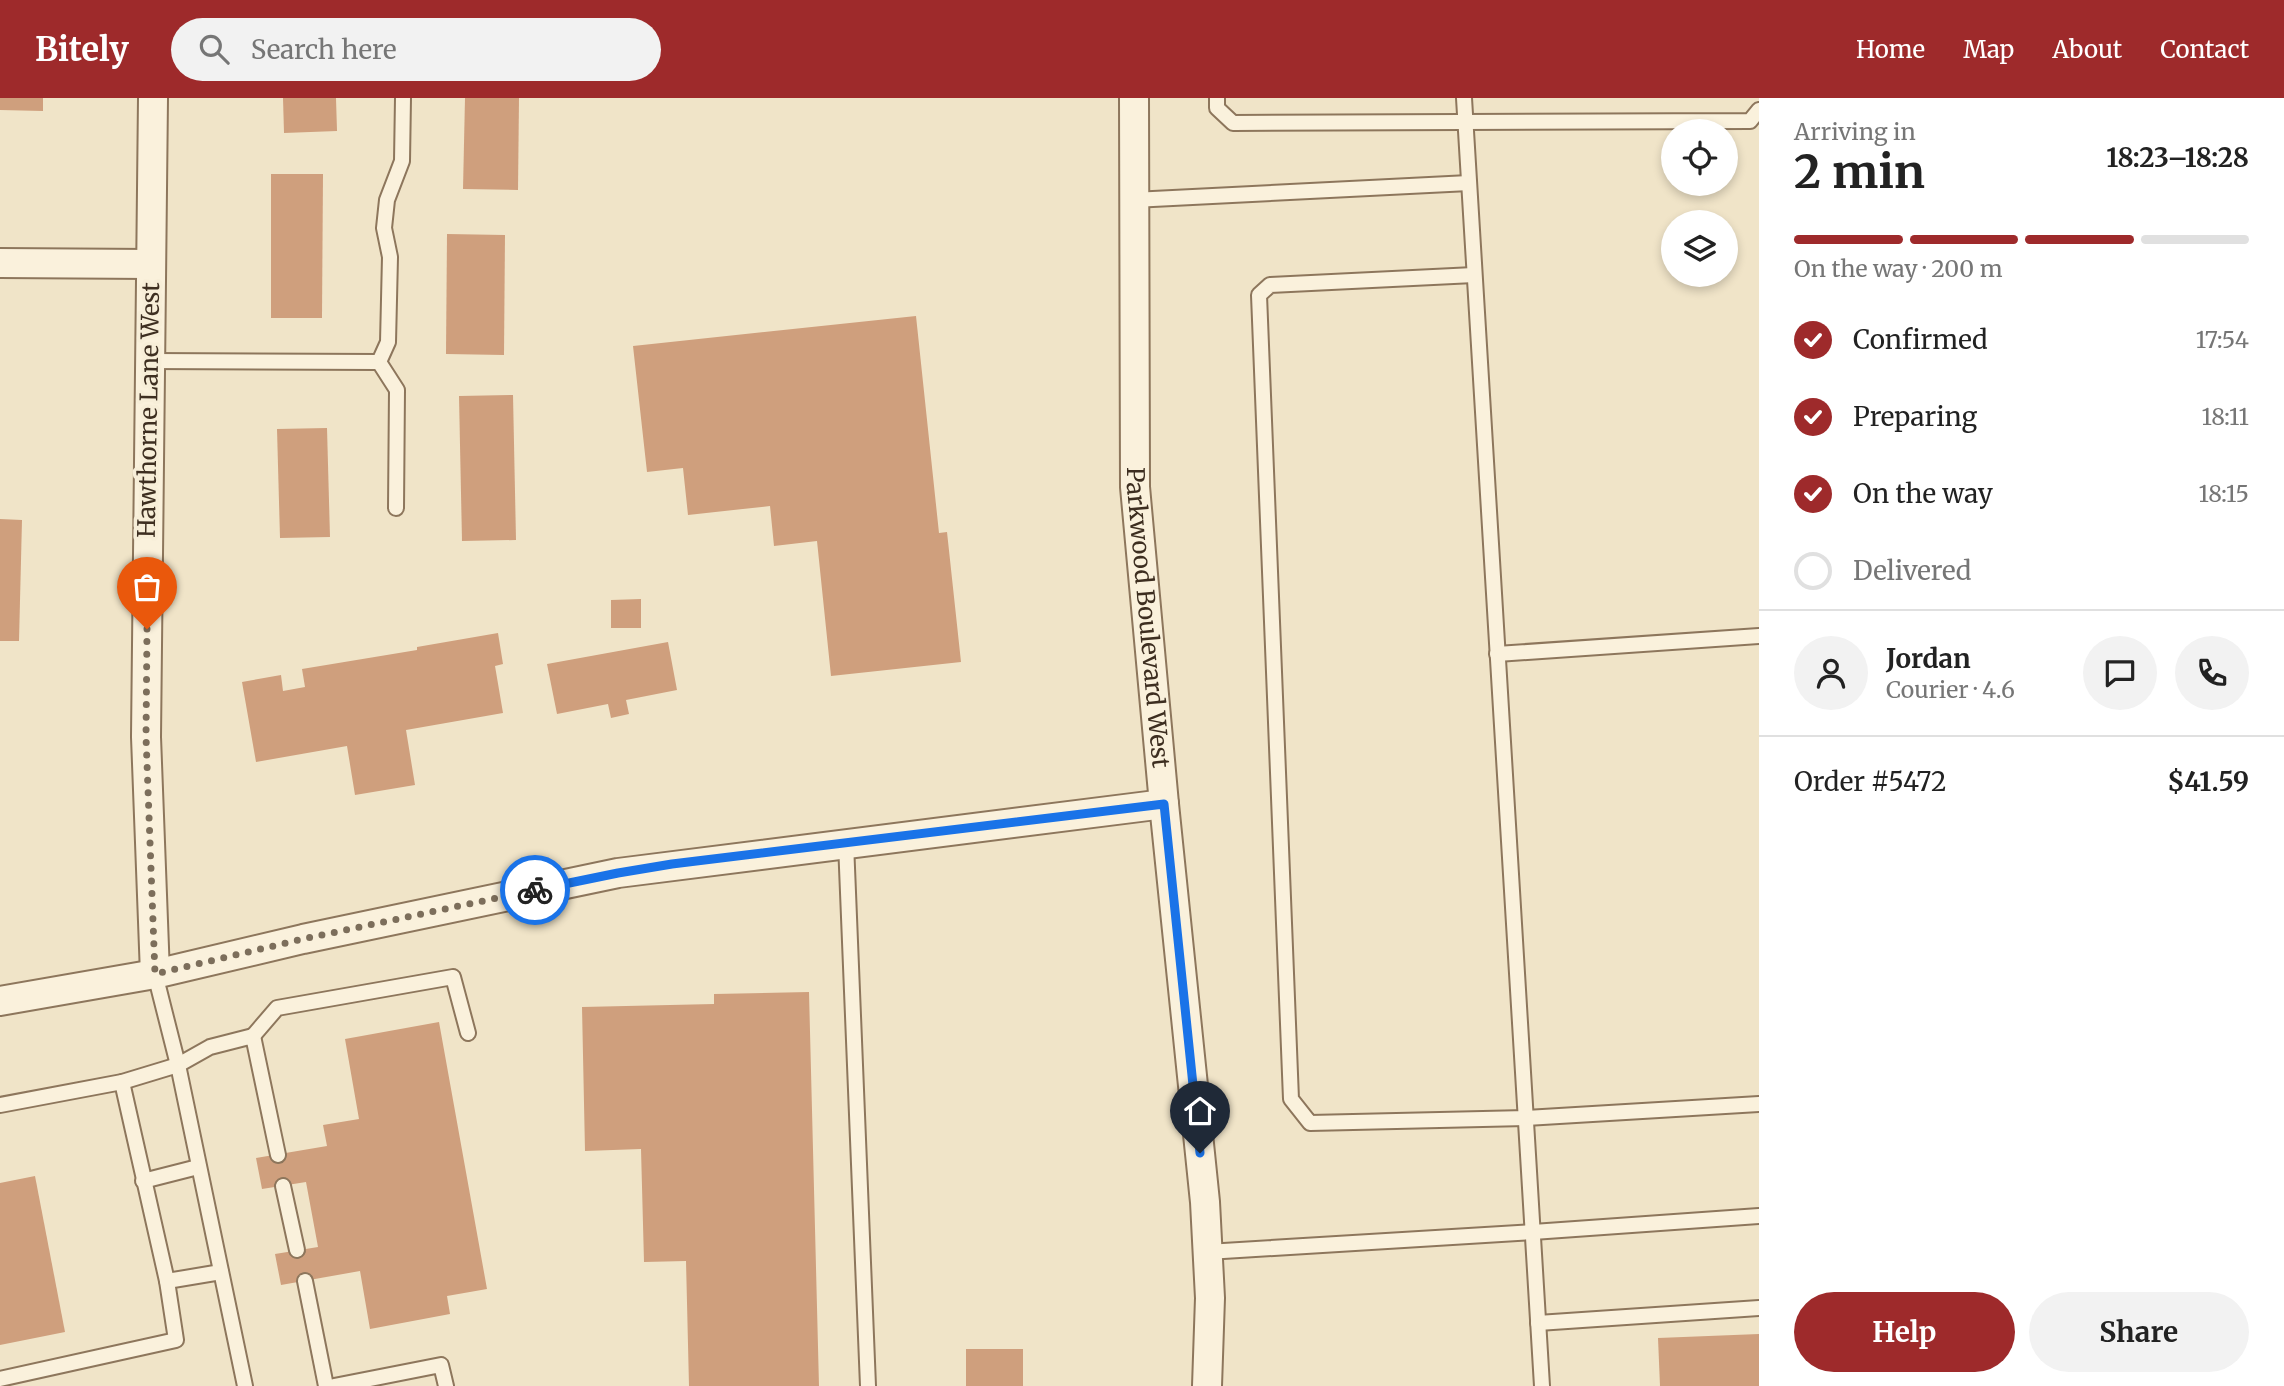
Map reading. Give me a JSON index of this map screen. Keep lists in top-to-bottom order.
{
  "streets": {
    "street": ["Hawthorne Lane West", "Parkwood Boulevard West"]
  },
  "page": {
    "header": "Bitely",
    "search": "Search here",
    "nav": [
      "Home",
      "Map",
      "About",
      "Contact"
    ],
    "heading": ["2 min", "Arriving in", "18:23–18:28"],
    "panel": [
      "Jordan",
      "Courier · 4.6",
      "Order #5472",
      "$41.59"
    ],
    "bar": "On the way · 200 m",
    "list": [
      ["Confirmed", "17:54"],
      ["Preparing", "18:11"],
      ["On the way", "18:15"],
      "Delivered"
    ],
    "buttons": ["Help", "Share"]
  }
}
